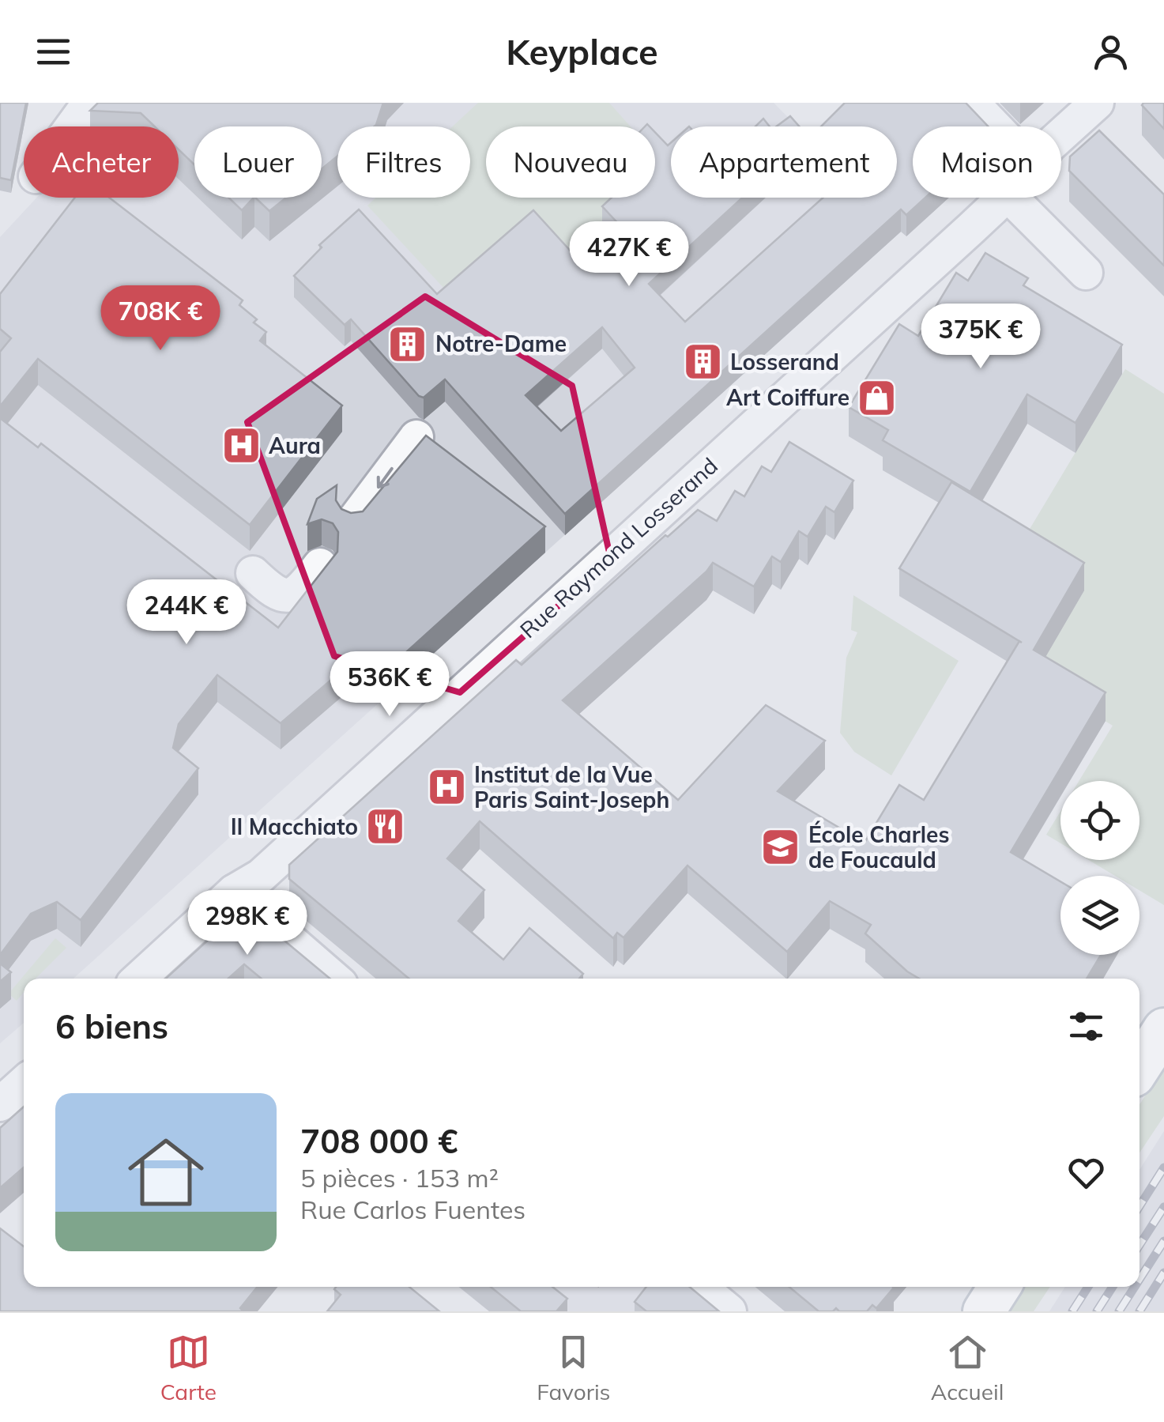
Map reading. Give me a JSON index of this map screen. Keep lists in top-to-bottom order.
{
  "streets": {
    "street": ["Rue Raymond Losserand"]
  },
  "places": {
    "building": ["Notre-Dame", "Losserand"],
    "shop": ["Art Coiffure"],
    "hospital": ["Aura", "Institut de la Vue Paris Saint-Joseph"],
    "restaurant": ["Il Macchiato"],
    "school or university": ["École Charles de Foucauld"]
  },
  "page": {
    "header": "Keyplace",
    "chip": [
      "Acheter",
      "Louer",
      "Filtres",
      "Nouveau",
      "Appartement",
      "Maison"
    ],
    "price": [
      "427K €",
      "708K €",
      "375K €",
      "244K €",
      "536K €",
      "298K €"
    ],
    "heading": "6 biens",
    "list": [
      {
        "name": "708 000 €",
        "note": "5 pièces · 153 m² · Rue Carlos Fuentes"
      }
    ],
    "tabs": ["Carte", "Favoris", "Accueil"]
  }
}
